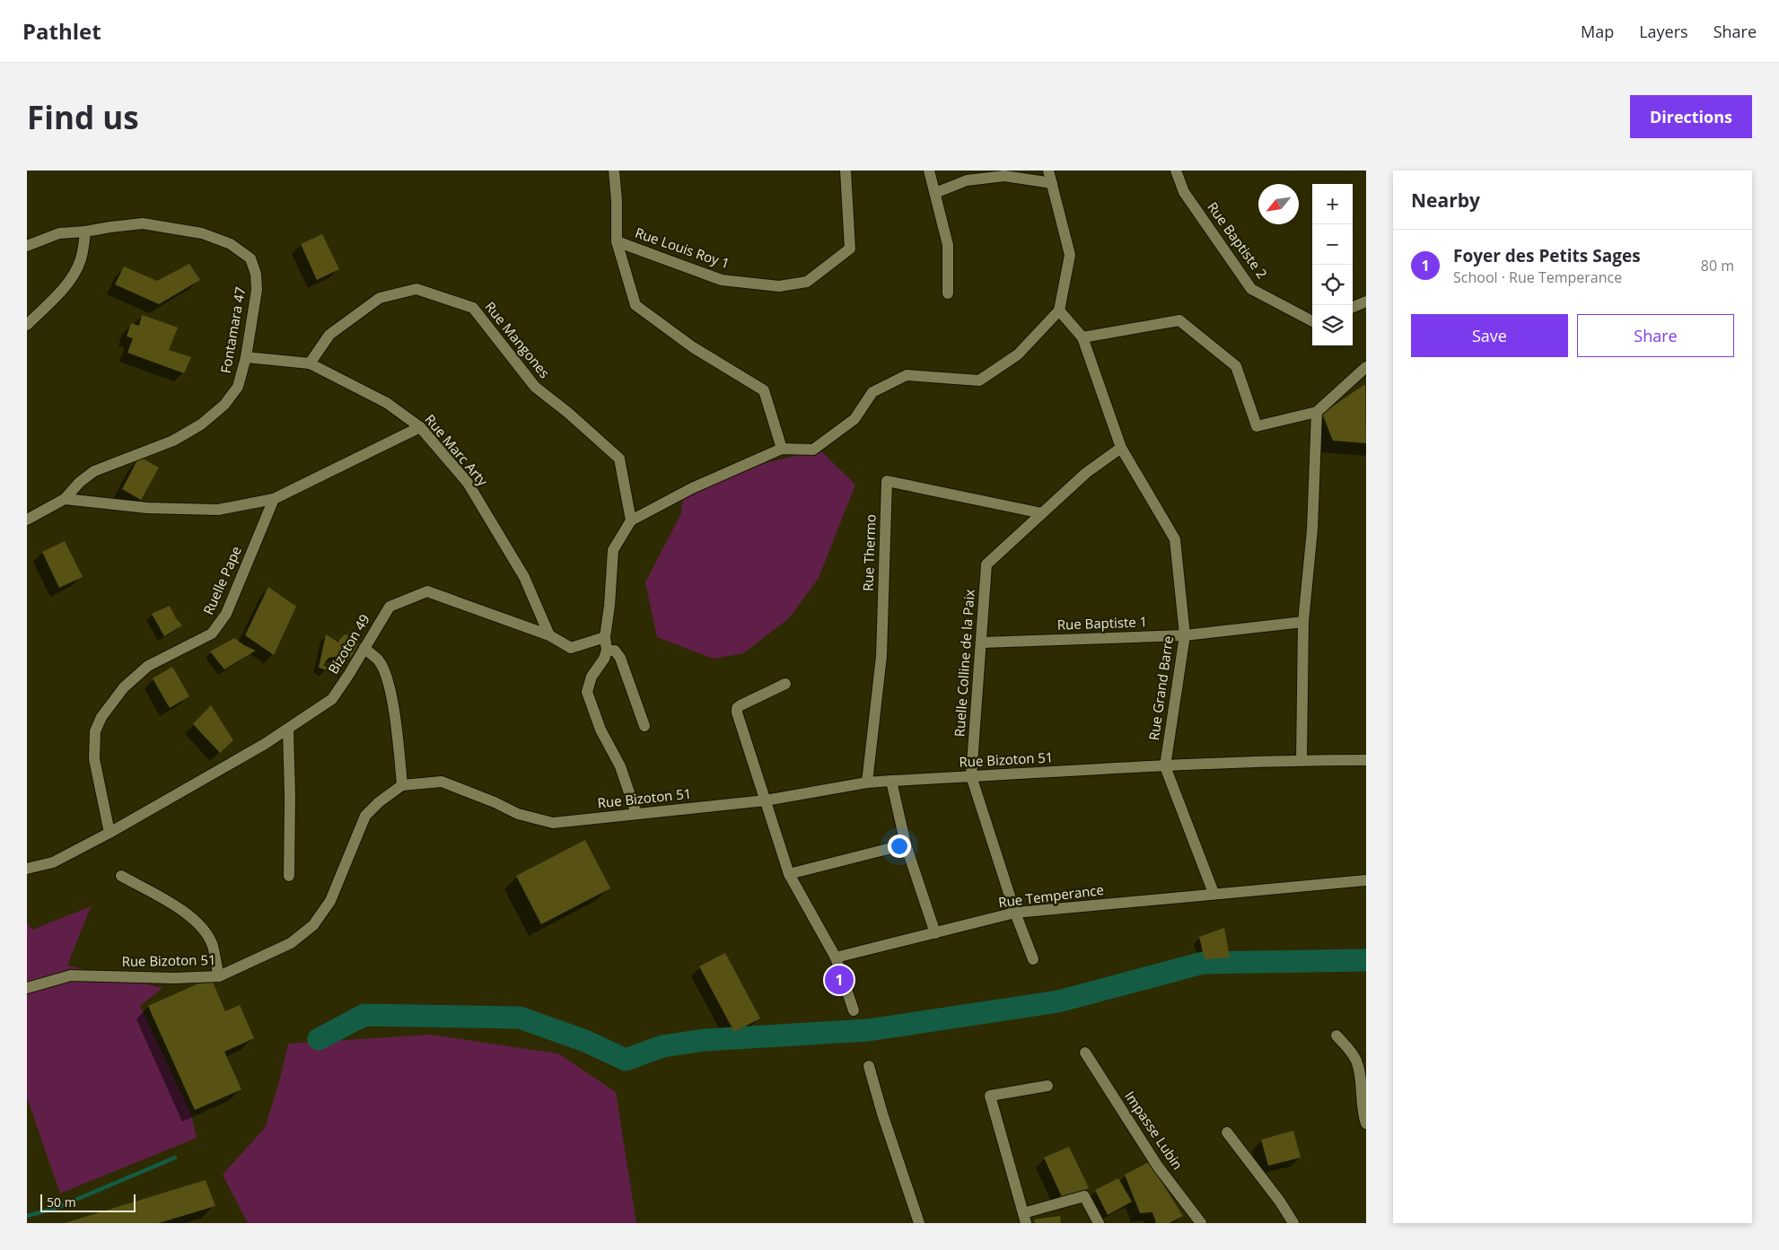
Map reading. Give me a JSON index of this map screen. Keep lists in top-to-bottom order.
{
  "streets": {
    "street": [
      "Rue Baptiste 2",
      "Rue Louis Roy 1",
      "Fontamara 47",
      "Rue Mangones",
      "Rue Marc Arty",
      "Rue Thermo",
      "Ruelle Pape",
      "Rue Baptiste 1",
      "Bizoton 49",
      "Ruelle Colline de la Paix",
      "Rue Grand Barre",
      "Rue Bizoton 51",
      "Rue Temperance",
      "Impasse Lubin"
    ]
  },
  "crossings": [
    ["Fontamara 47", "Rue Marc Arty"],
    ["Rue Mangones", "Rue Marc Arty"],
    ["Rue Marc Arty", "Bizoton 49"],
    ["Rue Thermo", "Ruelle Colline de la Paix"],
    ["Rue Thermo", "Rue Bizoton 51"],
    ["Ruelle Pape", "Bizoton 49"],
    ["Rue Baptiste 1", "Ruelle Colline de la Paix"],
    ["Rue Baptiste 1", "Rue Grand Barre"],
    ["Ruelle Colline de la Paix", "Rue Grand Barre"],
    ["Ruelle Colline de la Paix", "Rue Bizoton 51"],
    ["Ruelle Colline de la Paix", "Rue Temperance"],
    ["Rue Grand Barre", "Rue Bizoton 51"],
    ["Rue Grand Barre", "Rue Temperance"]
  ],
  "scale_bar": "50 m",
  "north": "bottom left",
  "page": {
    "header": "Pathlet",
    "nav": ["Map", "Layers", "Share"],
    "buttons": [
      "Directions",
      ["Save", "Share"]
    ],
    "title": "Find us",
    "heading": "Nearby",
    "map_buttons": ["+", "−"],
    "list": [
      {
        "mark": "1",
        "name": "Foyer des Petits Sages",
        "note": "School · Rue Temperance",
        "value": "80 m"
      }
    ],
    "pins": "1",
    "scale": "50 m"
  }
}
